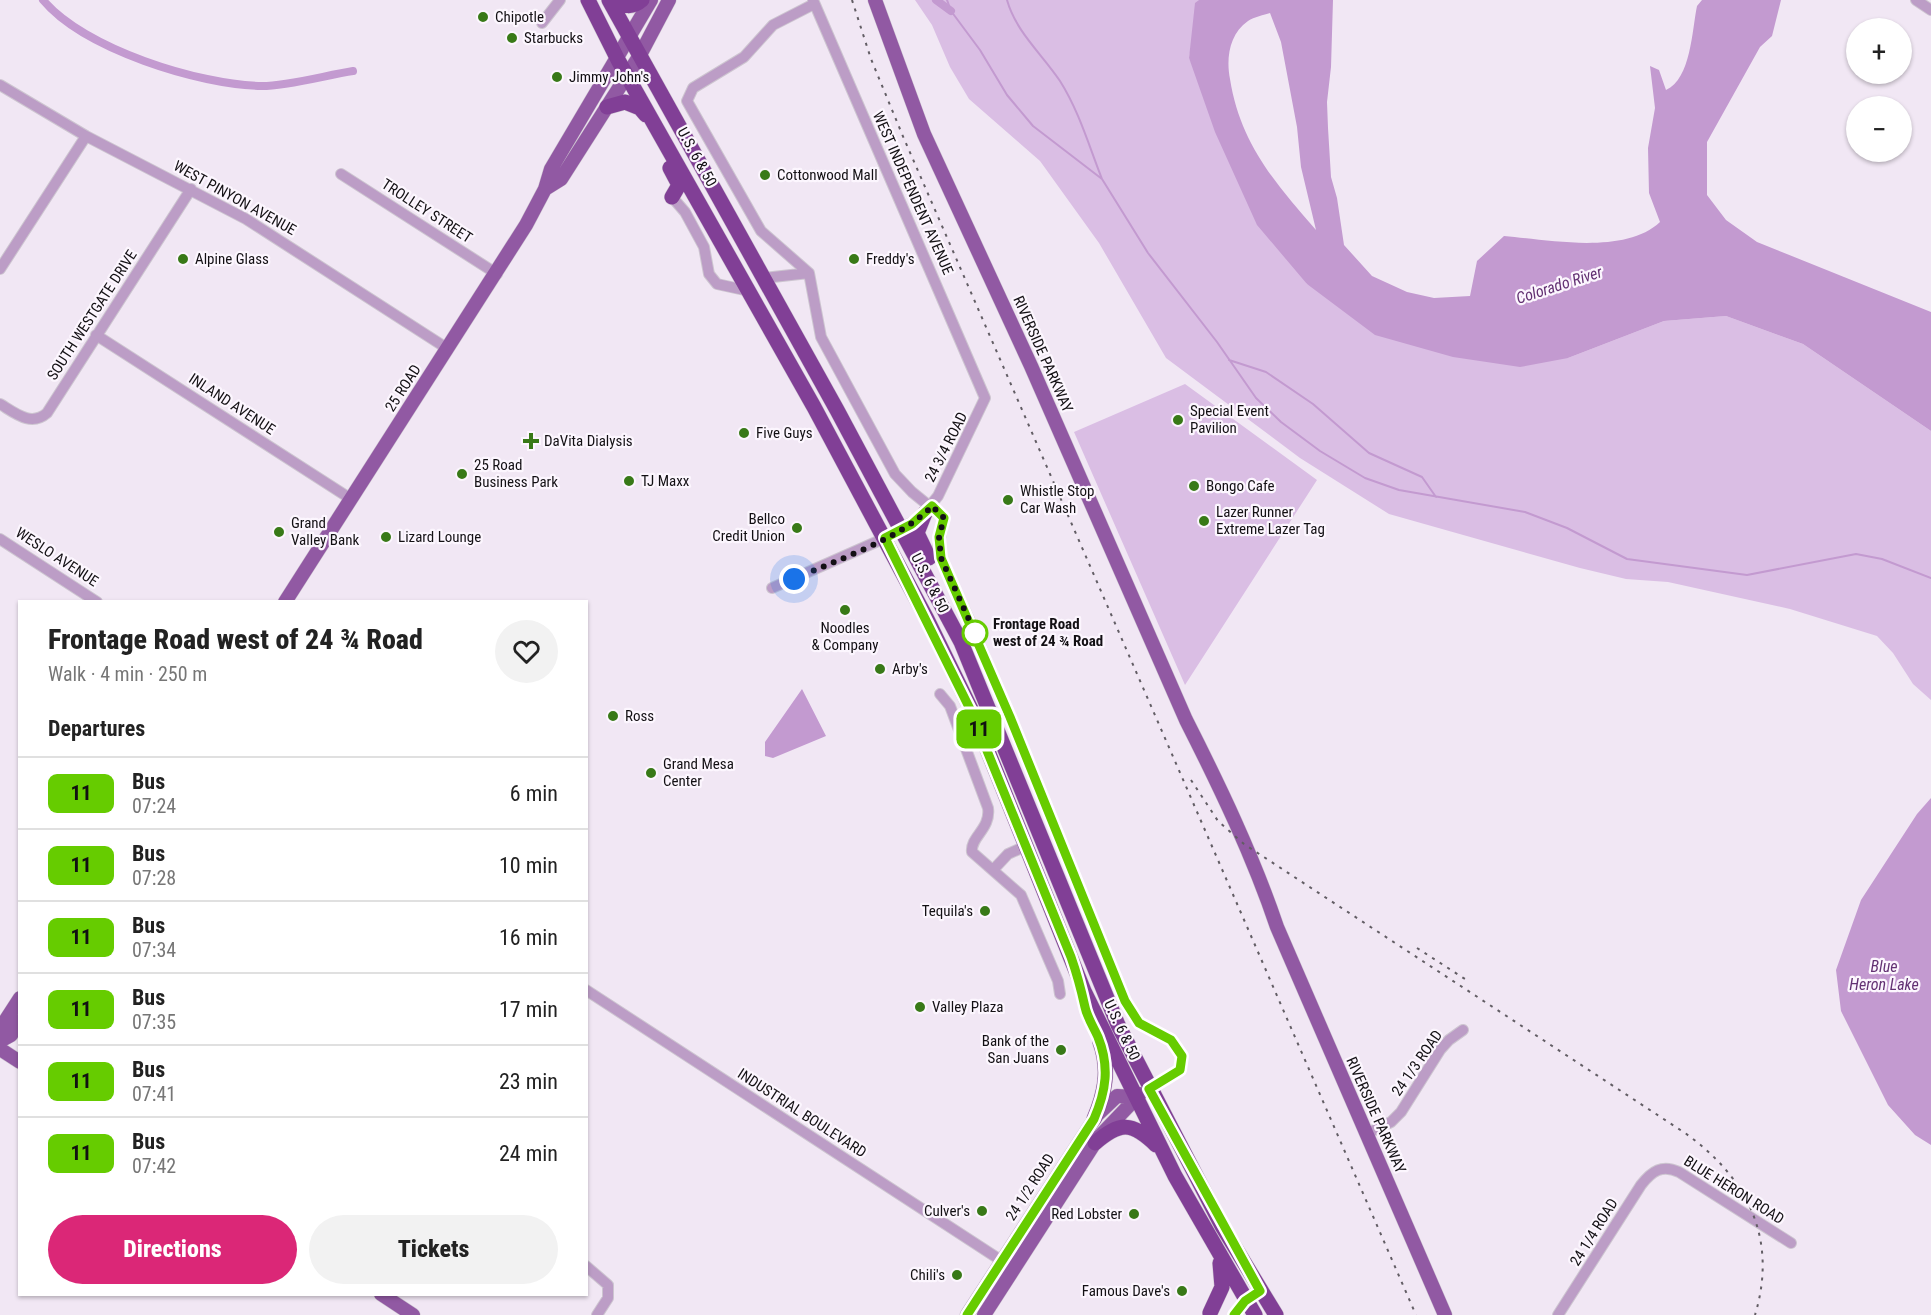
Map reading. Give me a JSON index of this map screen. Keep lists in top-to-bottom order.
{
  "streets": {
    "highway": ["U.S. 6 & 50"],
    "main road": ["RIVERSIDE PARKWAY", "25 ROAD", "24 1/2 ROAD"],
    "street": [
      "WEST INDEPENDENT AVENUE",
      "WEST PINYON AVENUE",
      "TROLLEY STREET",
      "SOUTH WESTGATE DRIVE",
      "INLAND AVENUE",
      "24 3/4 ROAD",
      "WESLO AVENUE",
      "24 1/3 ROAD",
      "INDUSTRIAL BOULEVARD",
      "BLUE HERON ROAD",
      "24 1/4 ROAD"
    ]
  },
  "crossings": [
    ["U.S. 6 & 50", "25 ROAD"],
    ["U.S. 6 & 50", "24 3/4 ROAD"],
    ["U.S. 6 & 50", "24 1/2 ROAD"],
    ["WEST INDEPENDENT AVENUE", "24 3/4 ROAD"],
    ["WEST PINYON AVENUE", "SOUTH WESTGATE DRIVE"],
    ["WEST PINYON AVENUE", "25 ROAD"],
    ["TROLLEY STREET", "25 ROAD"],
    ["SOUTH WESTGATE DRIVE", "INLAND AVENUE"],
    ["RIVERSIDE PARKWAY", "24 1/3 ROAD"],
    ["25 ROAD", "INLAND AVENUE"],
    ["INDUSTRIAL BOULEVARD", "24 1/2 ROAD"],
    ["BLUE HERON ROAD", "24 1/4 ROAD"]
  ],
  "water": ["Colorado River", "Blue Heron Lake"],
  "places": {
    "other": [
      "Chipotle",
      "Starbucks",
      "Jimmy John's",
      "Cottonwood Mall",
      "Alpine Glass",
      "Freddy's",
      "Special Event Pavilion",
      "Five Guys",
      "25 Road Business Park",
      "TJ Maxx",
      "Bongo Cafe",
      "Whistle Stop Car Wash",
      "Lazer Runner Extreme Lazer Tag",
      "Bellco Credit Union",
      "Grand Valley Bank",
      "Lizard Lounge",
      "Noodles & Company",
      "Frontage Road west of 24 ¾ Road",
      "Arby's",
      "Ross",
      "Grand Mesa Center",
      "Tequila's",
      "Valley Plaza",
      "Bank of the San Juans",
      "Culver's",
      "Red Lobster",
      "Chili's",
      "Famous Dave's"
    ],
    "health": ["DaVita Dialysis"]
  },
  "lines": ["bus line 11"],
  "page": {
    "on_map": "11",
    "map_buttons": ["+", "−"],
    "heading": [
      ["Frontage Road west of 24 ¾ Road", "Walk · 4 min · 250 m"],
      "Departures"
    ],
    "list": [
      {
        "mark": "11",
        "name": "Bus",
        "note": "07:24",
        "value": "6 min"
      },
      {
        "mark": "11",
        "name": "Bus",
        "note": "07:28",
        "value": "10 min"
      },
      {
        "mark": "11",
        "name": "Bus",
        "note": "07:34",
        "value": "16 min"
      },
      {
        "mark": "11",
        "name": "Bus",
        "note": "07:35",
        "value": "17 min"
      },
      {
        "mark": "11",
        "name": "Bus",
        "note": "07:41",
        "value": "23 min"
      },
      {
        "mark": "11",
        "name": "Bus",
        "note": "07:42",
        "value": "24 min"
      }
    ],
    "buttons": ["Directions", "Tickets"]
  }
}
